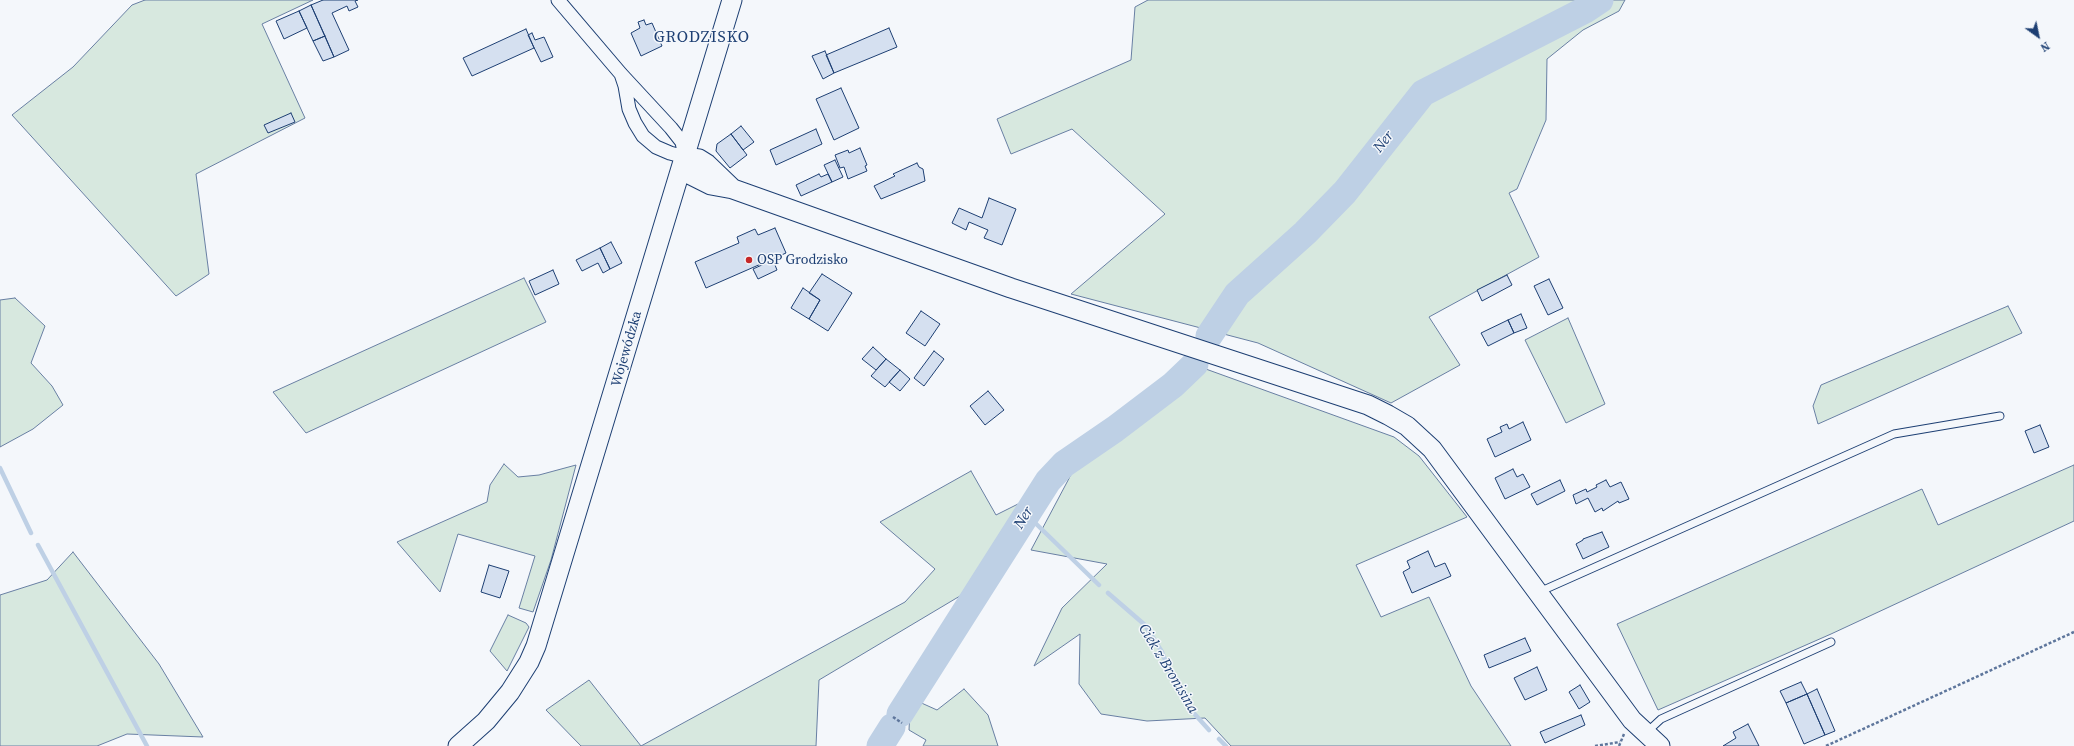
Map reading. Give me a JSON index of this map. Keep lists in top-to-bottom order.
{
  "streets": {
    "street": ["Wojewódzka"]
  },
  "districts": ["GRODZISKO"],
  "water": ["Ner", "Ciek z Bronisina"],
  "places": ["OSP Grodzisko"],
  "north": "bottom right"
}
